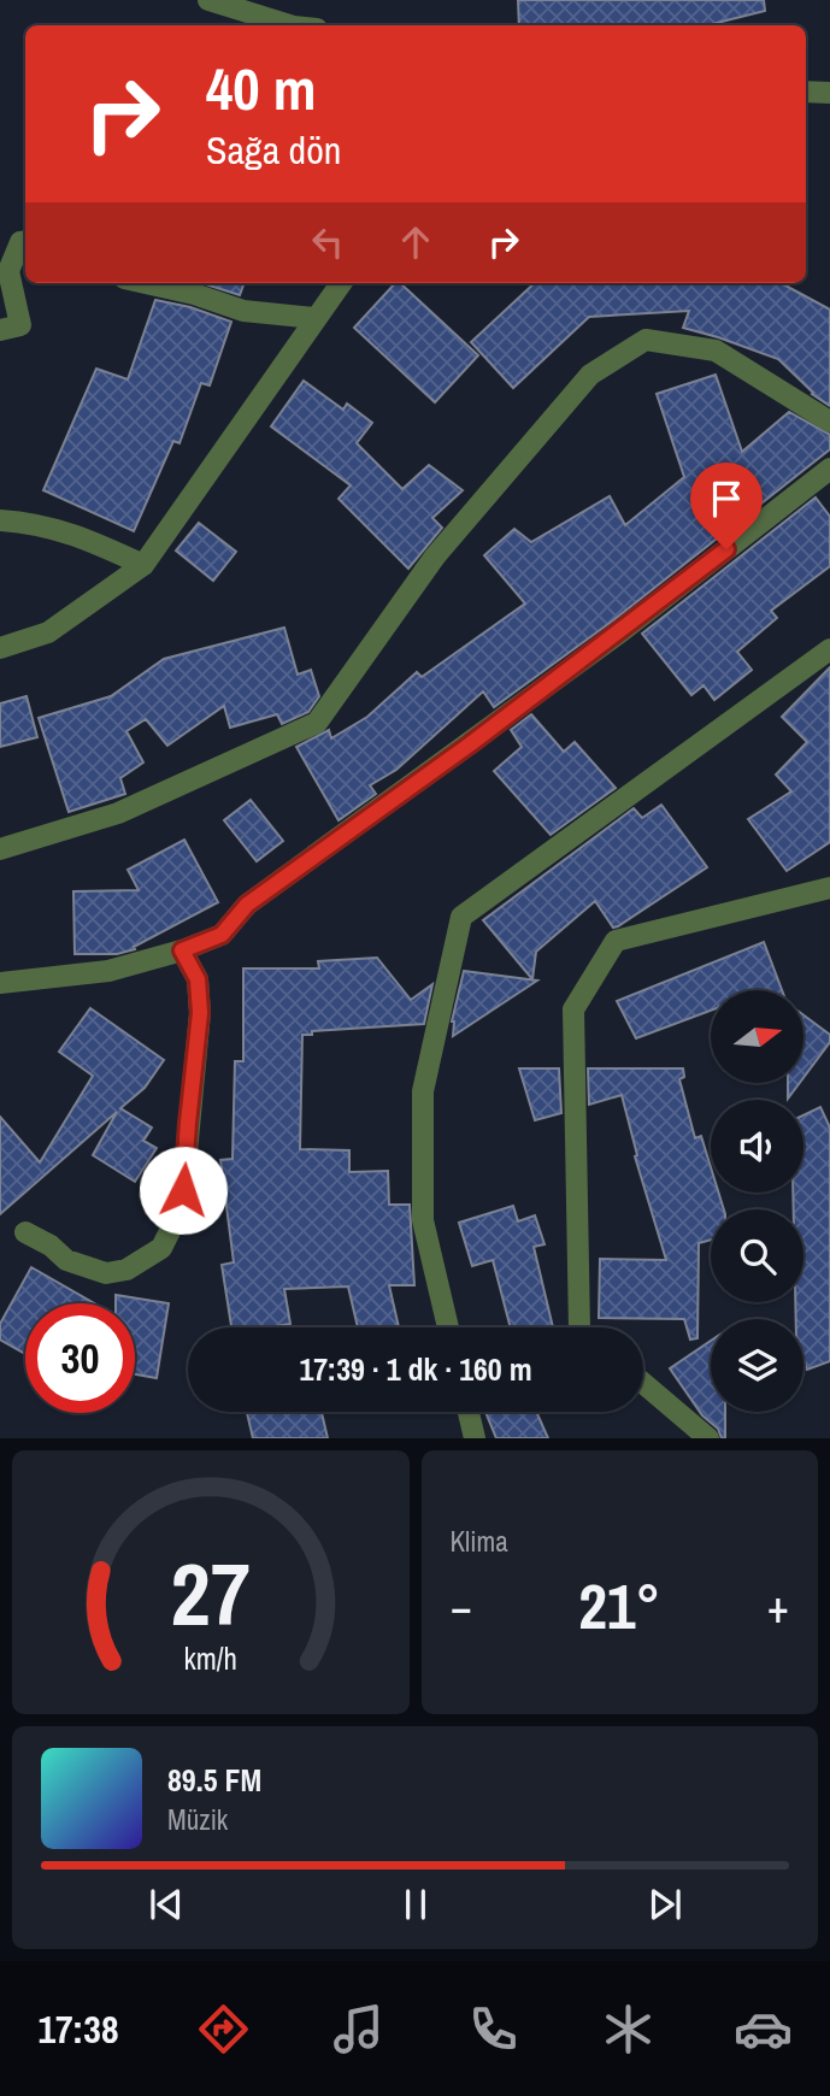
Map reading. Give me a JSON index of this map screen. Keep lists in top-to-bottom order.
{
  "north": "right",
  "page": {
    "turn": ["40 m", "Sağa dön"],
    "limit": "30",
    "trip": "17:39 · 1 dk · 160 m",
    "tile": "Klima",
    "heat": ["−", "21°", "+"],
    "song": ["89.5 FM", "Müzik"],
    "tabs": "17:38",
    "gauge": ["27", "km/h"]
  }
}
